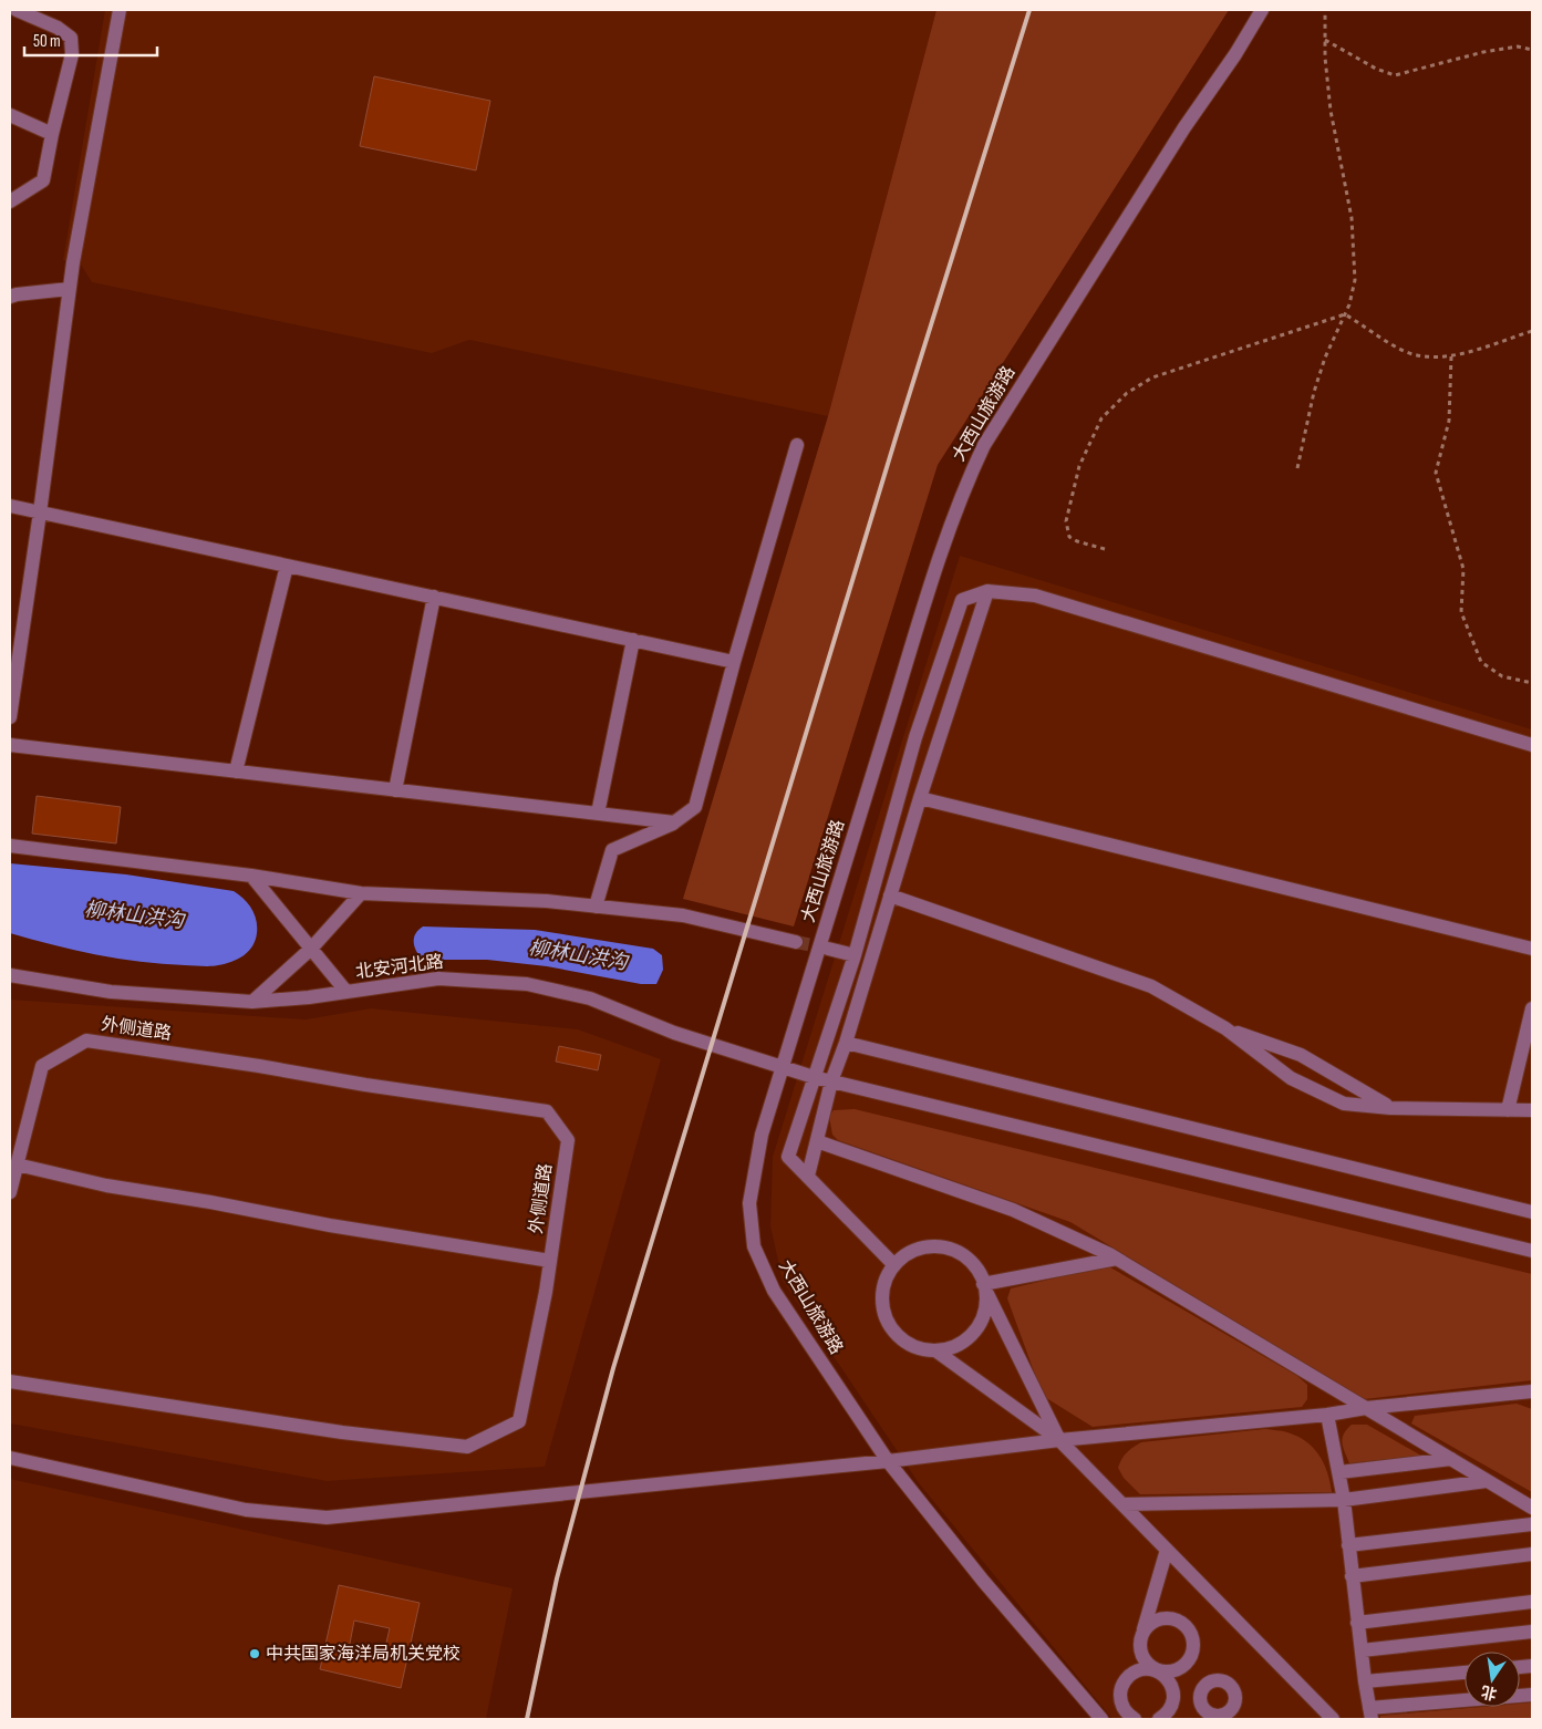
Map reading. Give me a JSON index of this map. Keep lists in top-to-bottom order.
{
  "streets": {
    "street": ["大西山旅游路", "北安河北路", "外侧道路"]
  },
  "crossings": [
    ["大西山旅游路", "北安河北路"]
  ],
  "water": ["柳林山洪沟"],
  "places": ["中共国家海洋局机关党校"],
  "scale_bar": "50 m",
  "north": "bottom"
}
